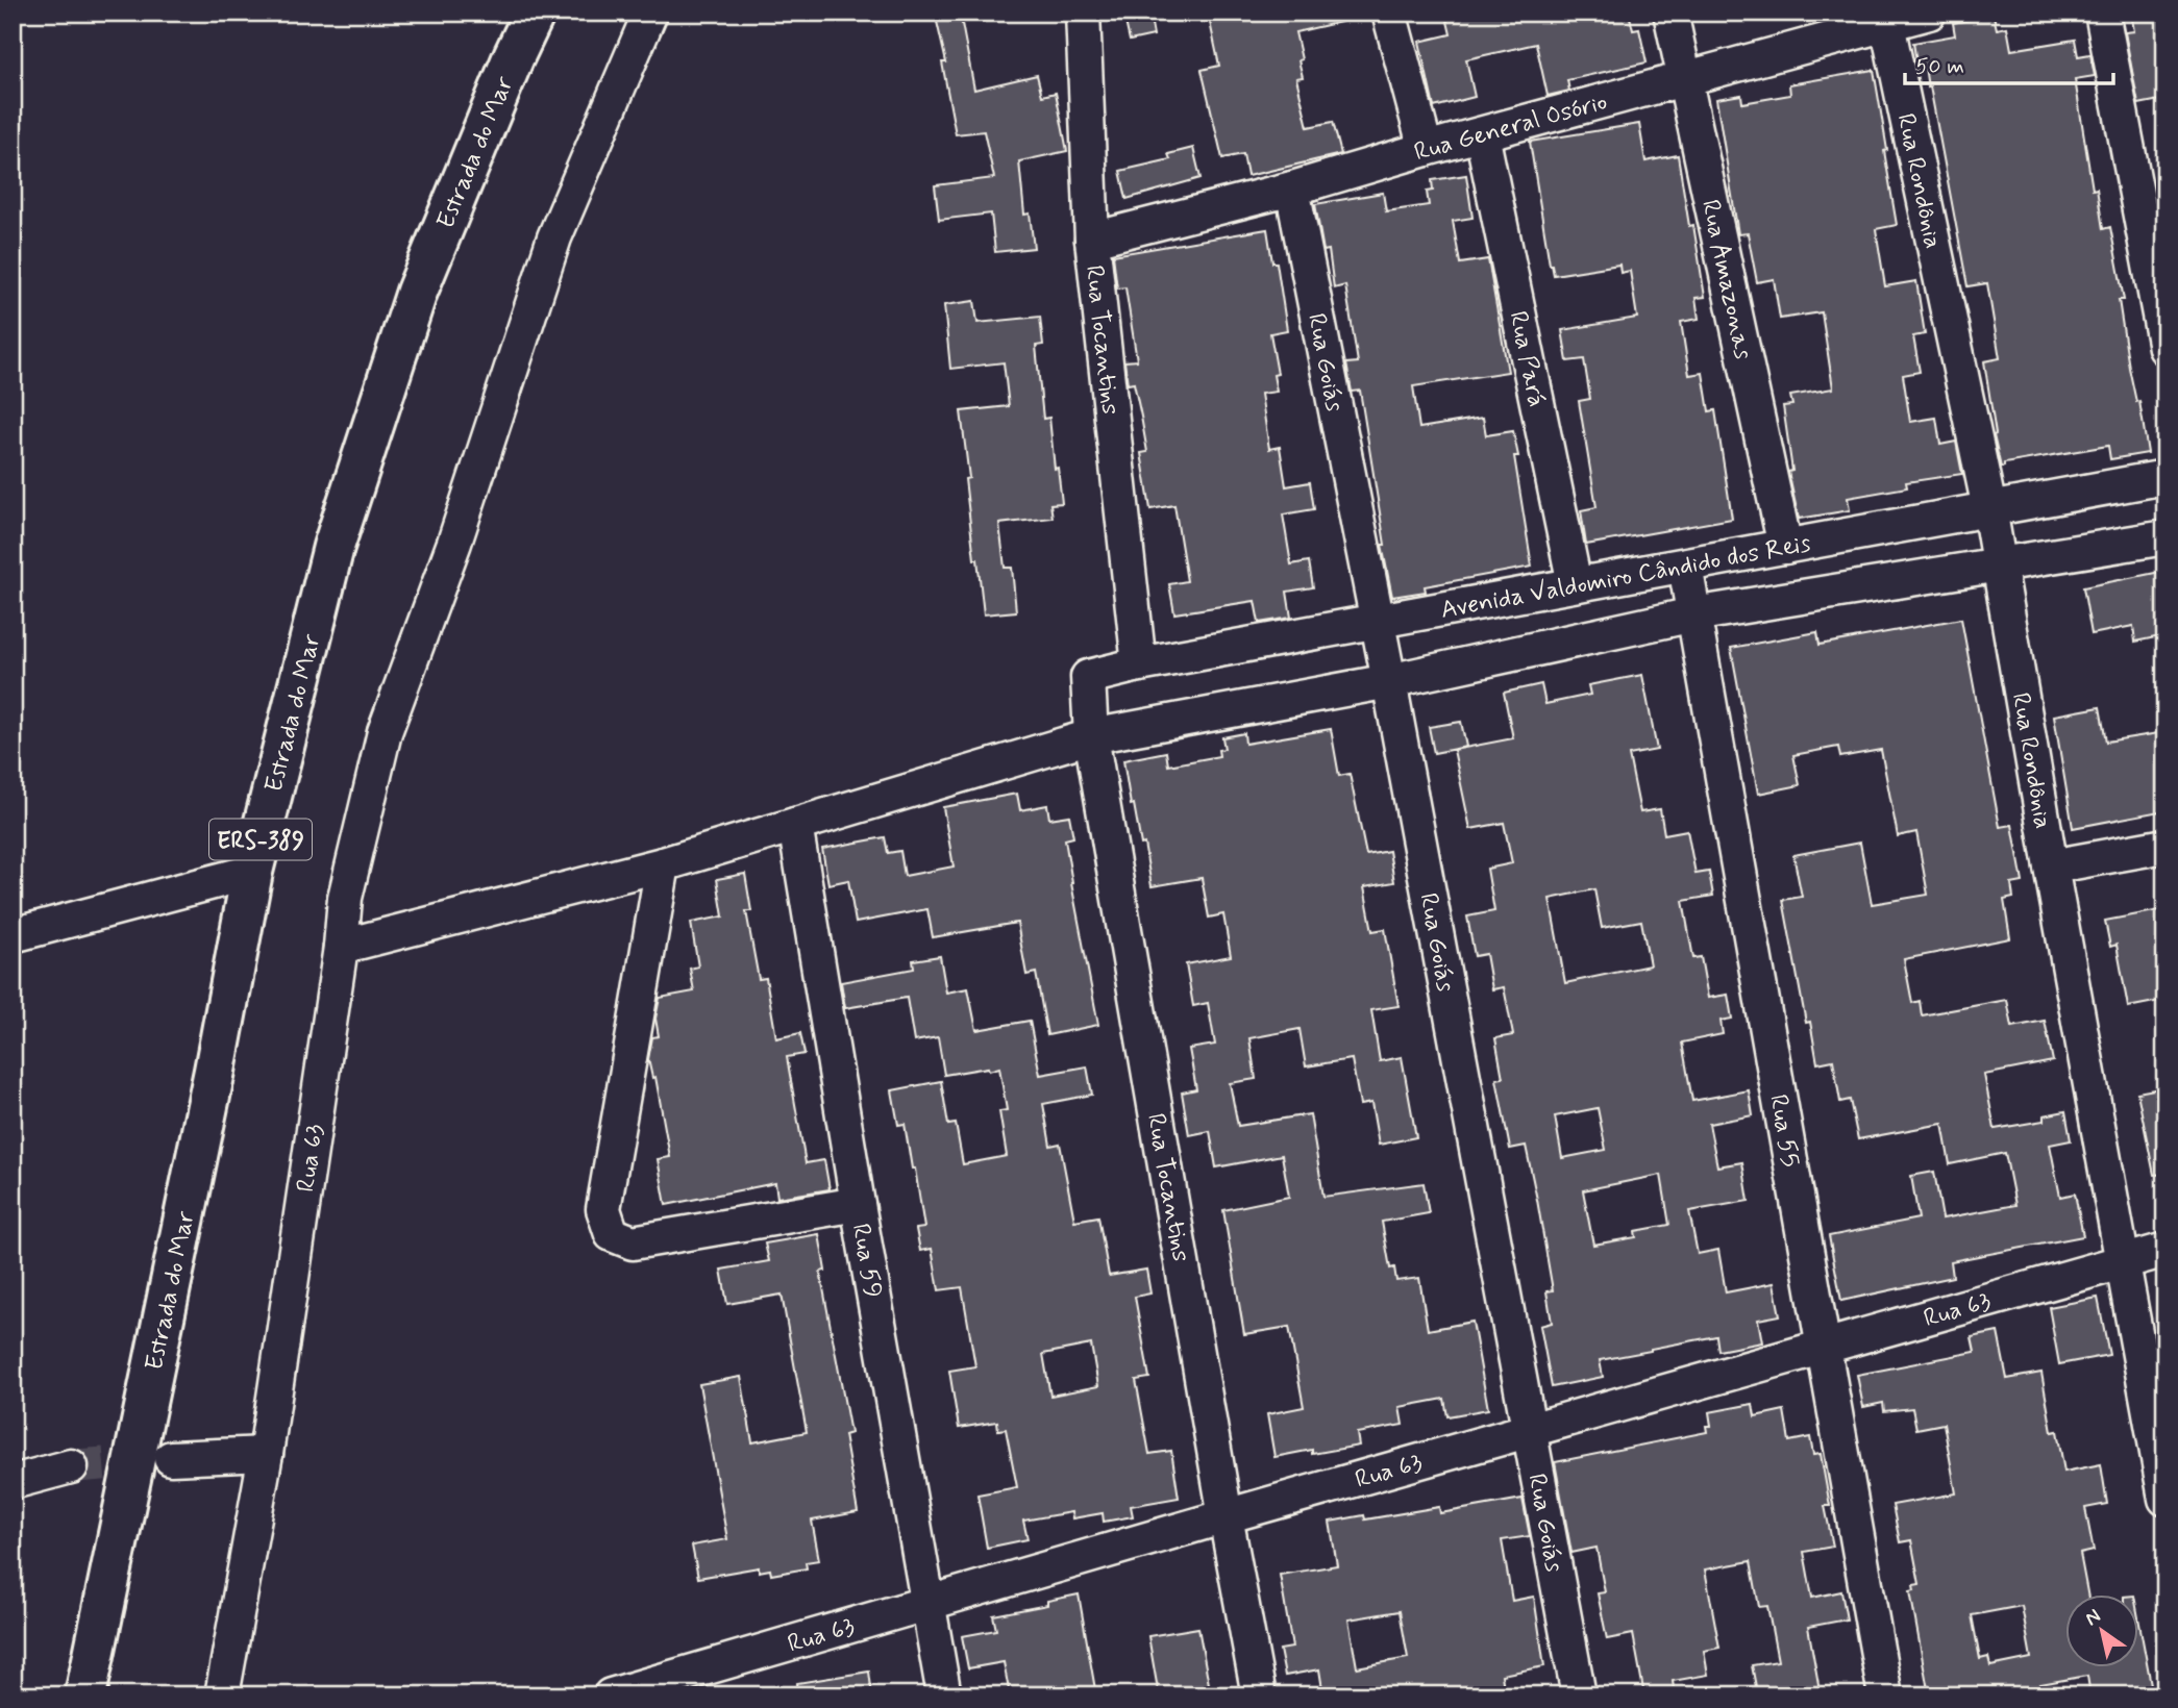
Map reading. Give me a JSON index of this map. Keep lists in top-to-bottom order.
{
  "streets": {
    "main road": ["Estrada do Mar", "ERS-389"],
    "street": [
      "Rua General Osório",
      "Rua Rondônia",
      "Rua Amazonas",
      "Rua Tocantins",
      "Rua Pará",
      "Rua Goiás",
      "Avenida Valdomiro Cândido dos Reis",
      "Rua 55",
      "Rua 63",
      "Rua 59"
    ]
  },
  "crossings": [
    ["Rua General Osório", "Rua Rondônia"],
    ["Rua General Osório", "Rua Amazonas"],
    ["Rua General Osório", "Rua Tocantins"],
    ["Rua General Osório", "Rua Pará"],
    ["Rua General Osório", "Rua Goiás"],
    ["Rua Rondônia", "Avenida Valdomiro Cândido dos Reis"],
    ["Rua Rondônia", "Rua 63"],
    ["Rua Amazonas", "Avenida Valdomiro Cândido dos Reis"],
    ["Rua Tocantins", "Avenida Valdomiro Cândido dos Reis"],
    ["Rua Tocantins", "Rua 63"],
    ["Rua Pará", "Avenida Valdomiro Cândido dos Reis"],
    ["Rua Goiás", "Avenida Valdomiro Cândido dos Reis"],
    ["Rua Goiás", "Rua 63"],
    ["Avenida Valdomiro Cândido dos Reis", "Rua 55"],
    ["Avenida Valdomiro Cândido dos Reis", "Rua 59"],
    ["Rua 55", "Rua 63"],
    ["Rua 63", "Rua 59"]
  ],
  "scale_bar": "50 m",
  "north": "top left"
}
